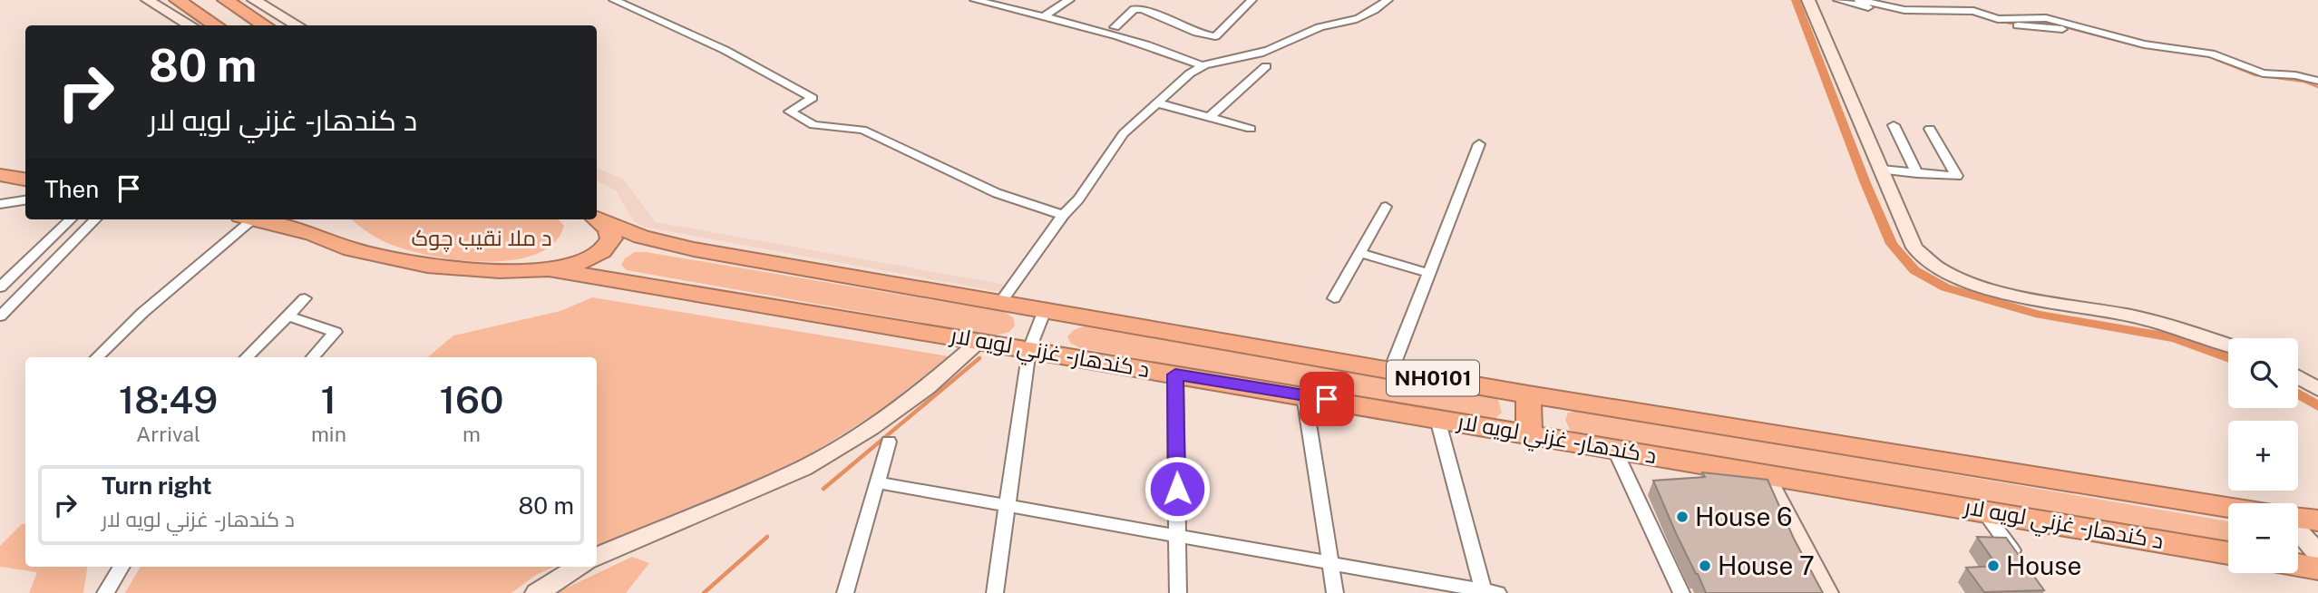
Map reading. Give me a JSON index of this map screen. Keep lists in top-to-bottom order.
{
  "streets": {
    "highway": ["د کندهار - غزني لويه لار", "NH0101"]
  },
  "crossings": [
    ["د کندهار - غزني لويه لار", "NH0101"]
  ],
  "parks": ["د ملا نقيب چوک"],
  "places": ["House 6", "House 7", "House"],
  "page": {
    "turn": ["80 m", "د کندهار - غزني لويه لار"],
    "then": "Then",
    "map_buttons": ["+", "−"],
    "eta": [
      "18:49",
      "Arrival",
      "1",
      "min",
      "160",
      "m"
    ],
    "list": [
      {
        "name": "Turn right",
        "note": "د کندهار - غزني لويه لار",
        "value": "80 m"
      }
    ]
  }
}
